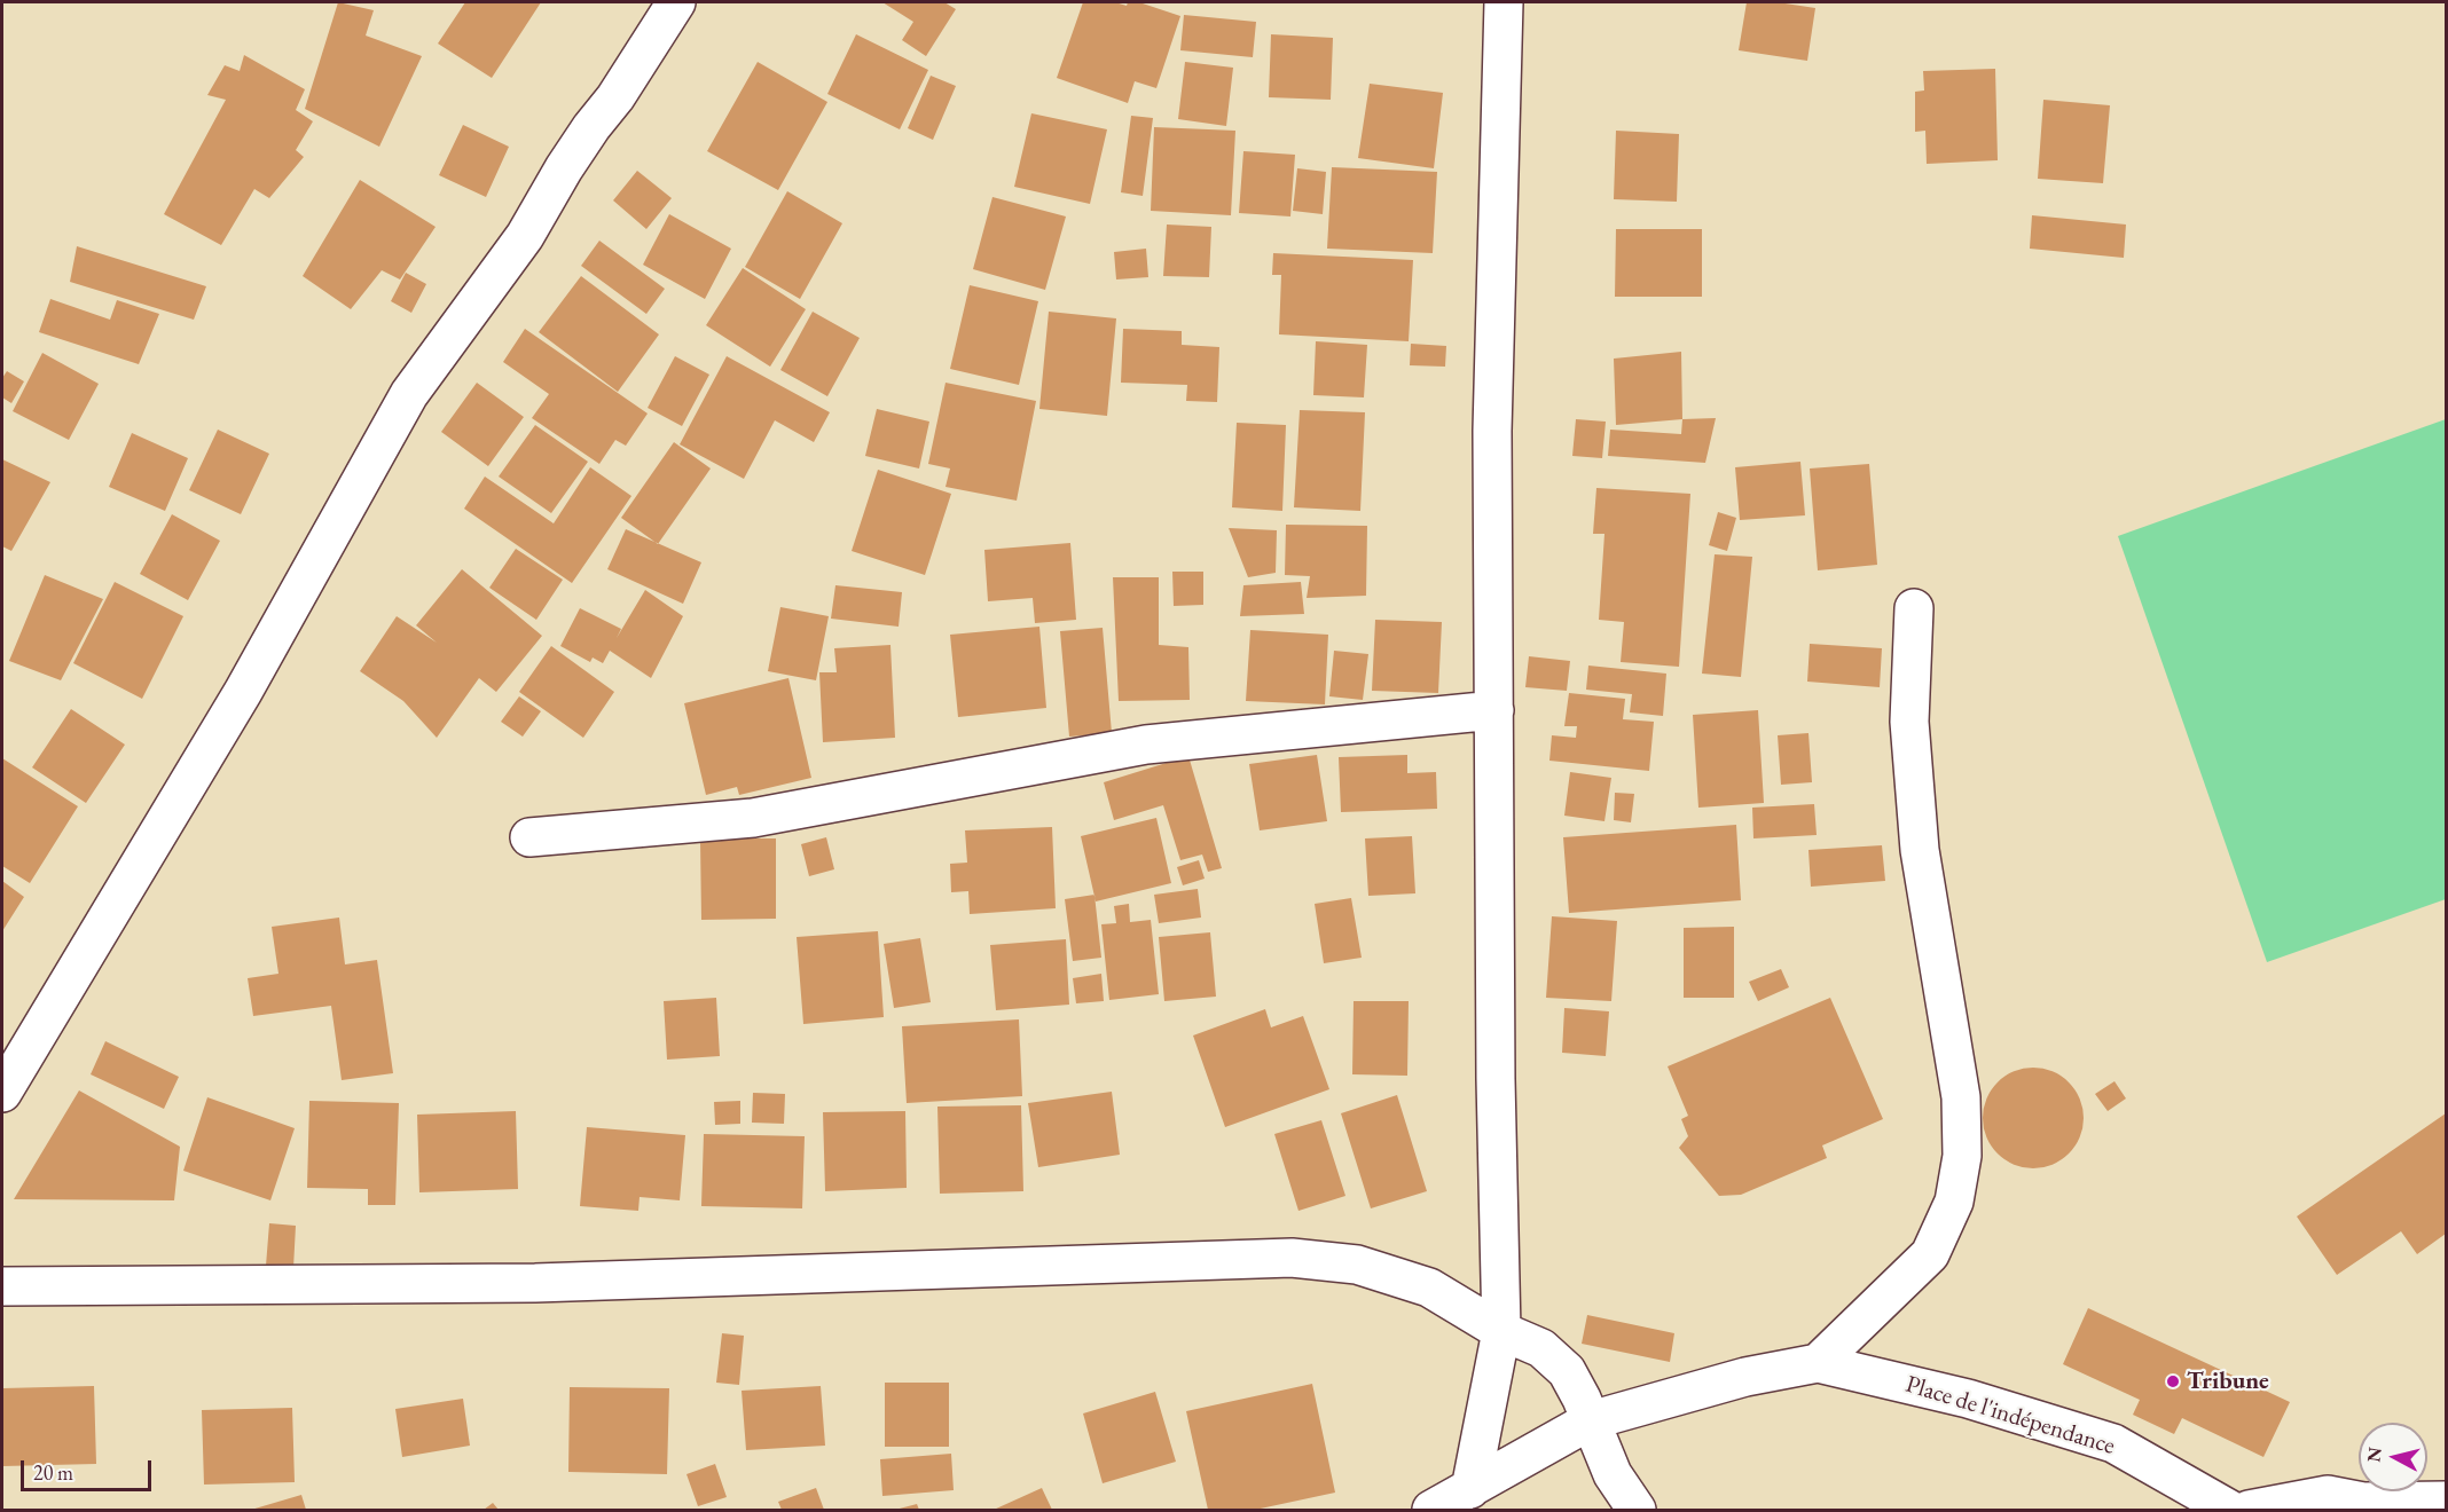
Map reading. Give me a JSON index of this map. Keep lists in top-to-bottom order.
{
  "streets": {
    "street": ["Place de l'indépendance"]
  },
  "places": ["Tribune"],
  "scale_bar": "20 m",
  "north": "left"
}
